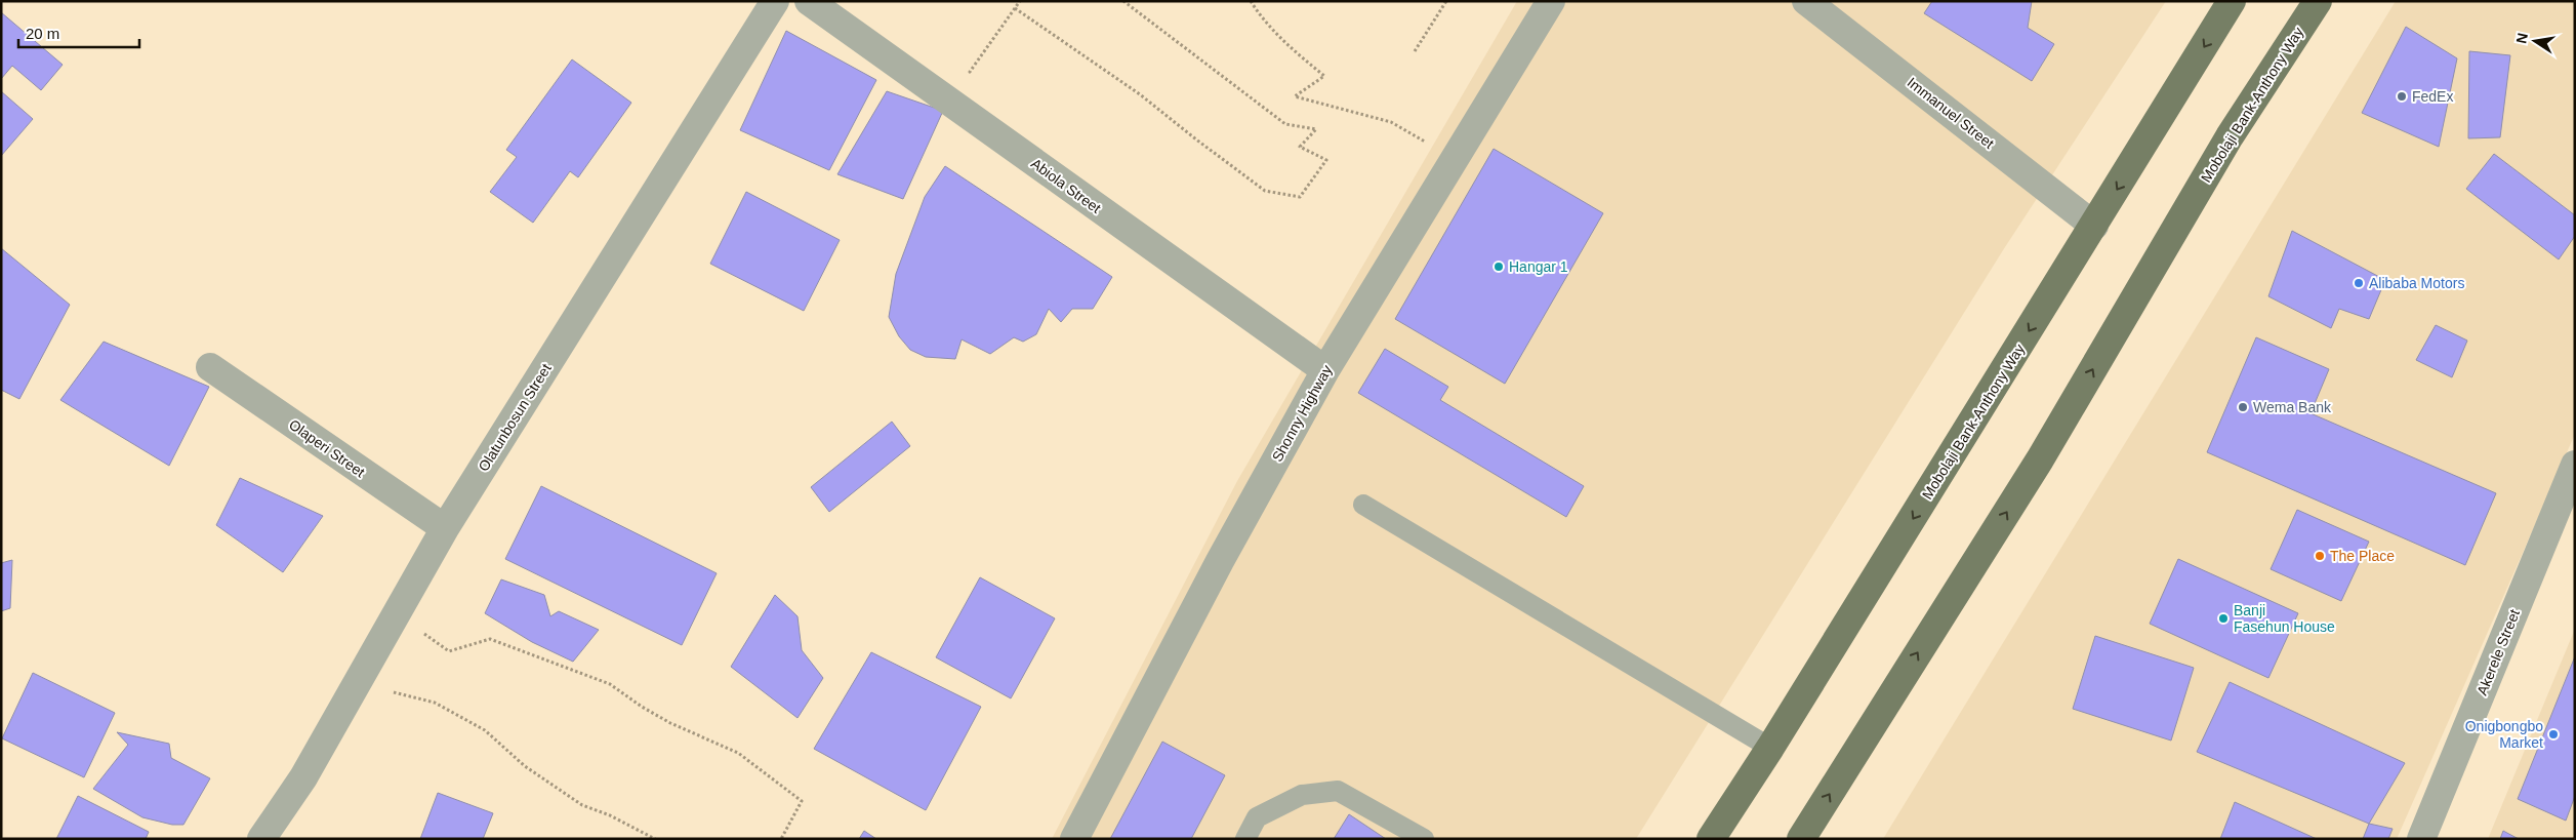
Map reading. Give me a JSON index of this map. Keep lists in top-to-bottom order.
{
  "streets": {
    "main road": ["Mobolaji Bank-Anthony Way"],
    "street": [
      "Immanuel Street",
      "Abiola Street",
      "Shonny Highway",
      "Olatunbosun Street",
      "Olaperi Street",
      "Akerele Street"
    ]
  },
  "crossings": [
    ["Mobolaji Bank-Anthony Way", "Immanuel Street"],
    ["Abiola Street", "Shonny Highway"],
    ["Olatunbosun Street", "Olaperi Street"]
  ],
  "places": [
    "FedEx",
    "Hangar 1",
    "Alibaba Motors",
    "Wema Bank",
    "The Place",
    "Banji Fasehun House",
    "Onigbongbo Market"
  ],
  "scale_bar": "20 m",
  "north": "left"
}
